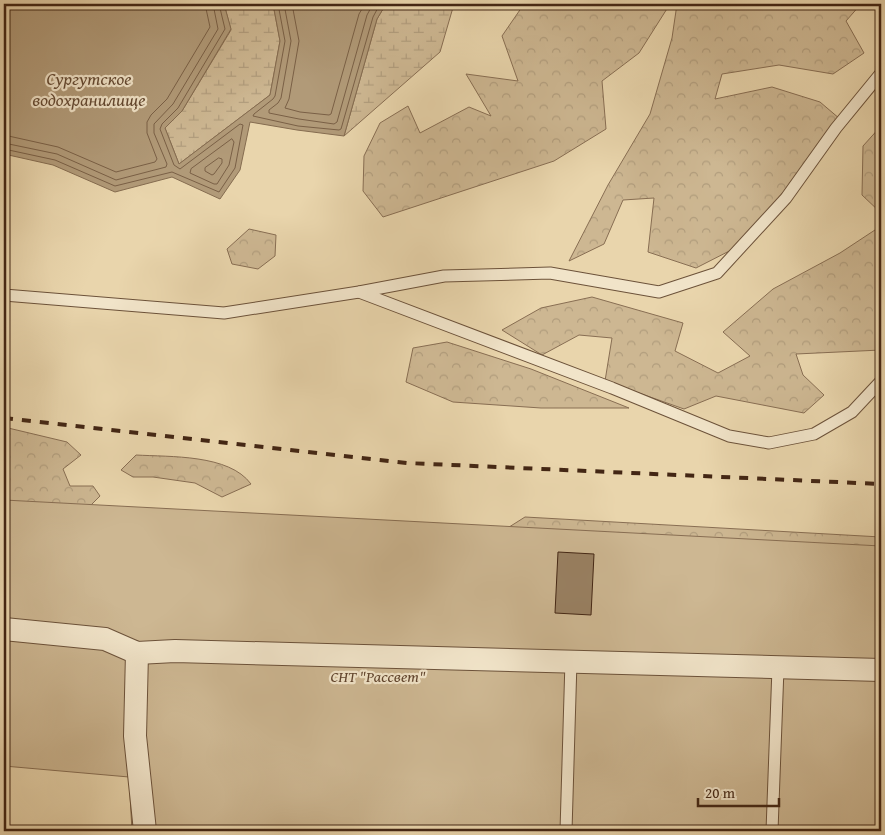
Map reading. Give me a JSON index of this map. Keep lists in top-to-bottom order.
{
  "water": ["Сургутское водохранилище"],
  "parks": ["СНТ \"Рассвет\""],
  "scale_bar": "20 m"
}
